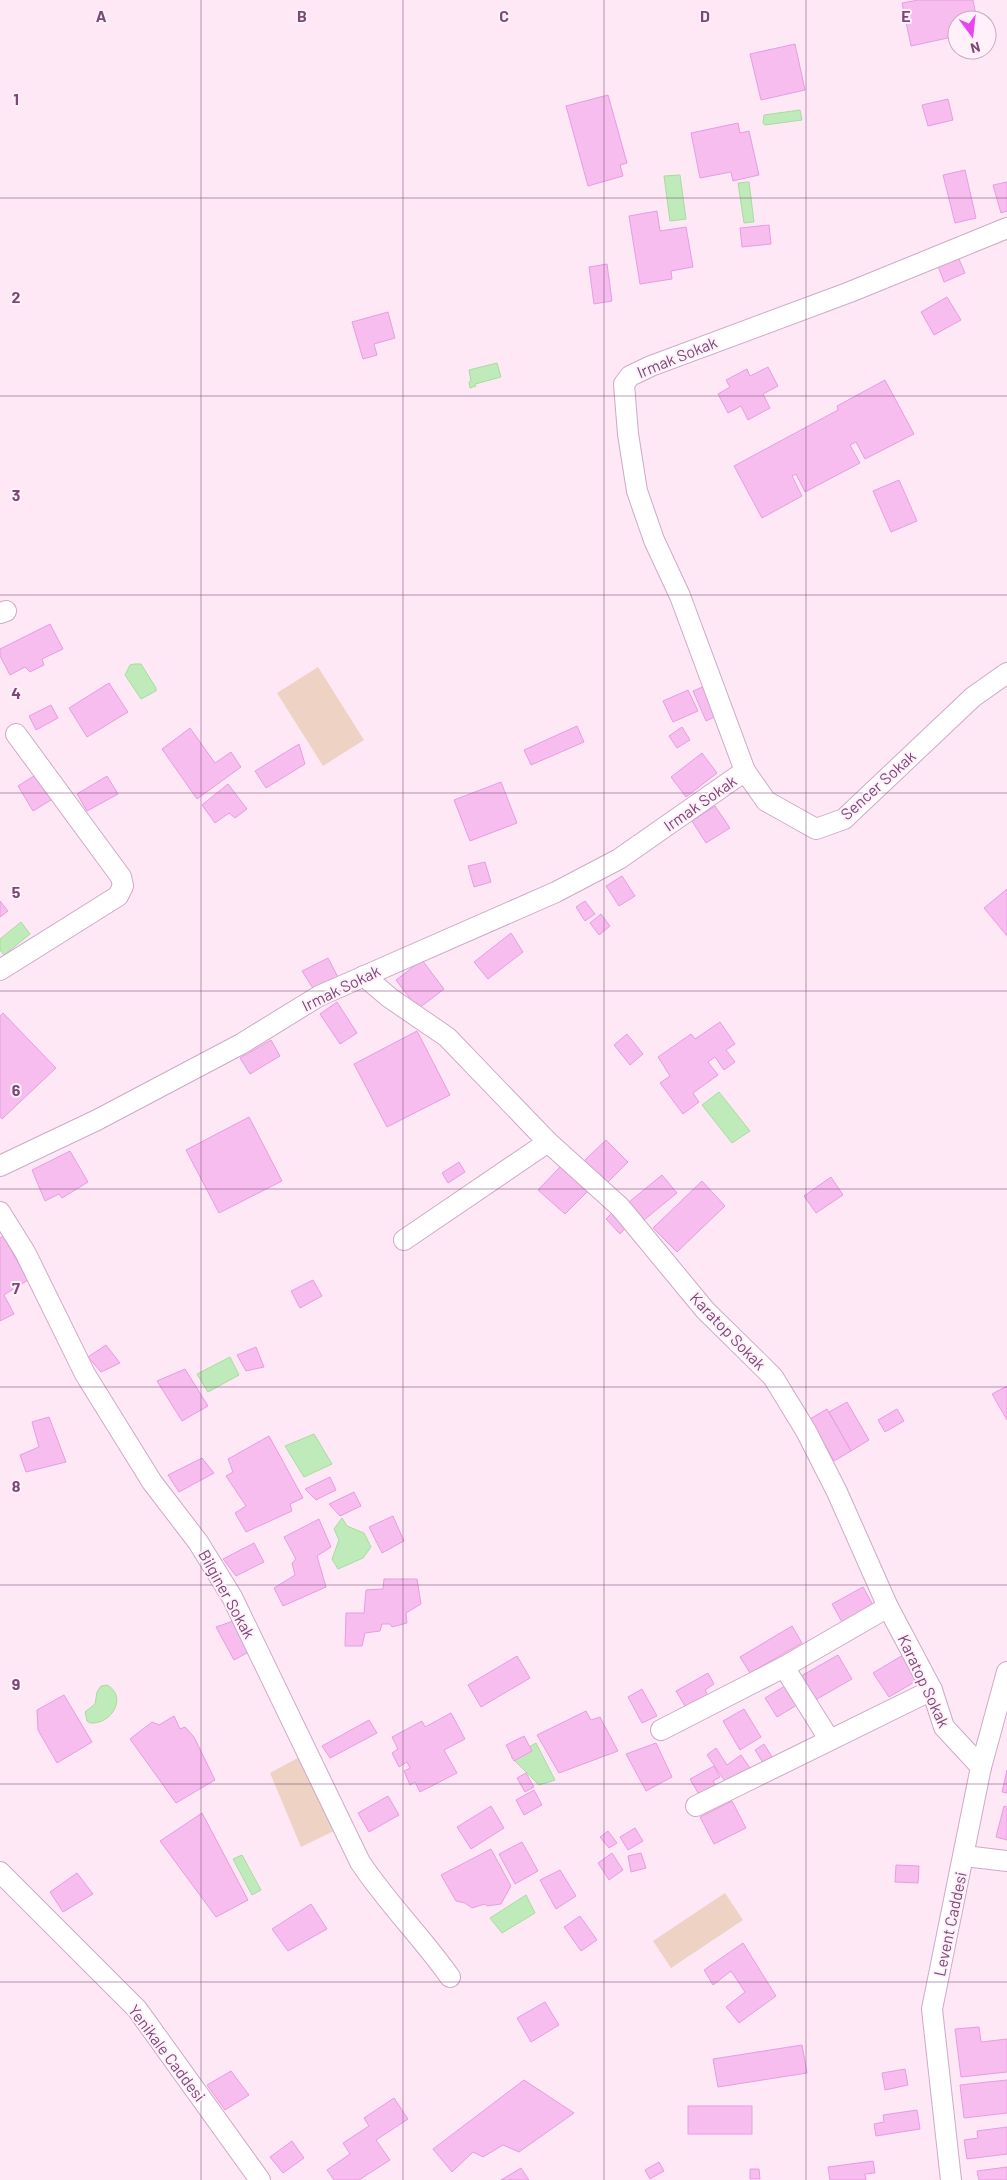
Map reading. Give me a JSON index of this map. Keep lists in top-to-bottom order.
{
  "streets": {
    "street": [
      "Irmak Sokak",
      "Sencer Sokak",
      "Karatop Sokak",
      "Bilginer Sokak",
      "Levent Caddesi",
      "Yenikale Caddesi"
    ]
  },
  "crossings": [
    ["Irmak Sokak", "Sencer Sokak"],
    ["Irmak Sokak", "Karatop Sokak"],
    ["Karatop Sokak", "Levent Caddesi"]
  ],
  "north": "bottom",
  "grid": {
    "columns": [
      "A",
      "B",
      "C",
      "D",
      "E"
    ],
    "rows": [
      "1",
      "2",
      "3",
      "4",
      "5",
      "6",
      "7",
      "8",
      "9"
    ]
  }
}
